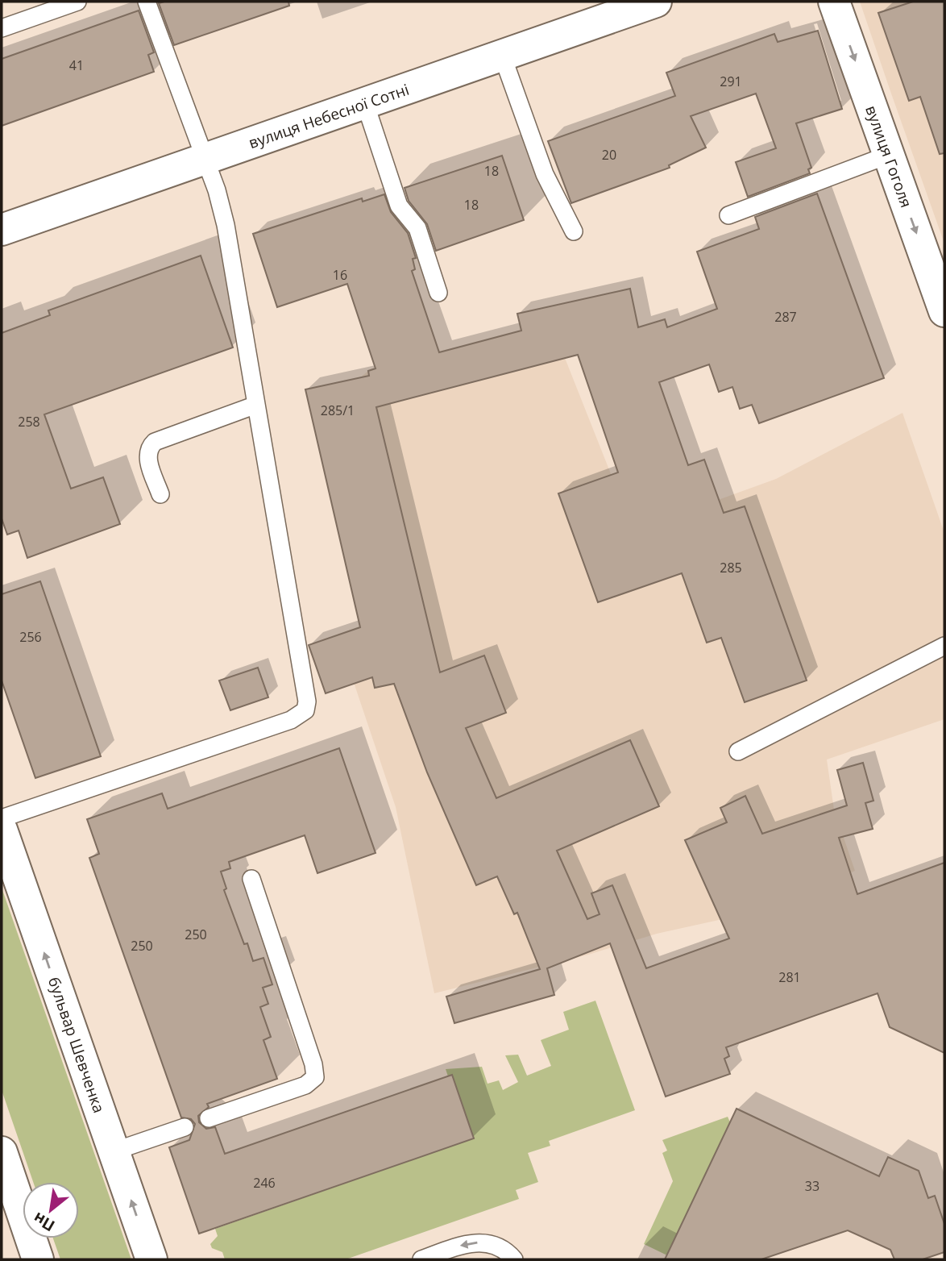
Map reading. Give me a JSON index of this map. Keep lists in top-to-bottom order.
{
  "streets": {
    "street": ["вулиця Небесної Сотні", "вулиця Гоголя", "бульвар Шевченка"]
  },
  "one_way": ["вулиця Гоголя", "бульвар Шевченка"],
  "house_numbers": [
    "41",
    "291",
    "20",
    "18",
    "18",
    "16",
    "287",
    "285/1",
    "258",
    "285",
    "256",
    "250",
    "250",
    "281",
    "246",
    "33"
  ],
  "north": "bottom left"
}
